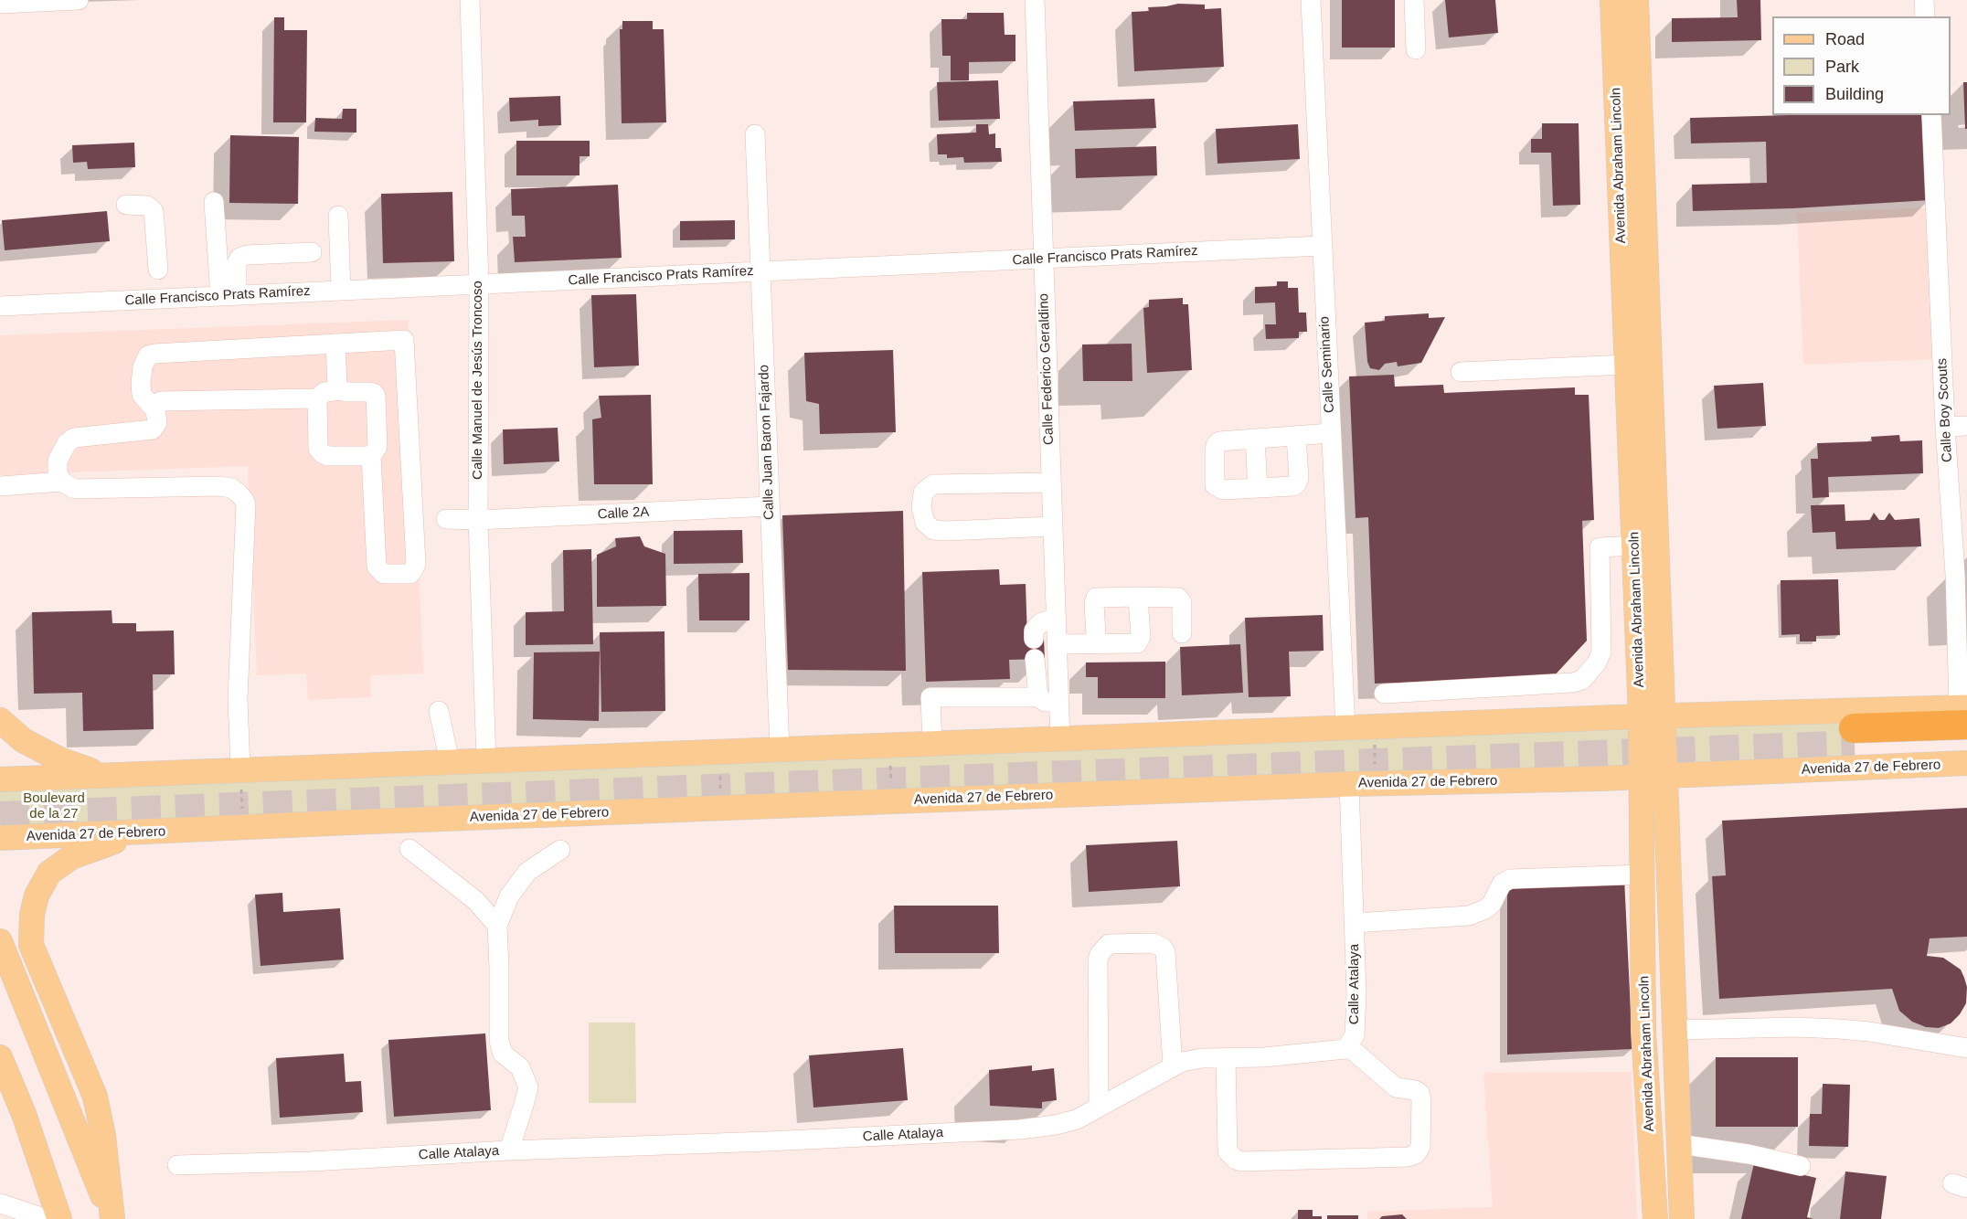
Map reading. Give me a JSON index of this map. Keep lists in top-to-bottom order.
{
  "streets": {
    "main road": ["Avenida Abraham Lincoln", "Avenida 27 de Febrero"],
    "street": [
      "Calle Francisco Prats Ramírez",
      "Calle Seminario",
      "Calle Federico Geraldino",
      "Calle Manuel de Jesús Troncoso",
      "Calle Boy Scouts",
      "Calle Juan Baron Fajardo",
      "Calle 2A",
      "Calle Atalaya"
    ]
  },
  "crossings": [
    ["Avenida Abraham Lincoln", "Avenida 27 de Febrero"],
    ["Calle Francisco Prats Ramírez", "Calle Seminario"],
    ["Calle Francisco Prats Ramírez", "Calle Federico Geraldino"],
    ["Calle Francisco Prats Ramírez", "Calle Manuel de Jesús Troncoso"],
    ["Calle Francisco Prats Ramírez", "Calle Juan Baron Fajardo"],
    ["Calle Manuel de Jesús Troncoso", "Calle 2A"],
    ["Calle Juan Baron Fajardo", "Calle 2A"],
    ["Avenida 27 de Febrero", "Calle Atalaya"]
  ],
  "parks": ["Boulevard de la 27"],
  "legend": ["Road", "Park", "Building"]
}
